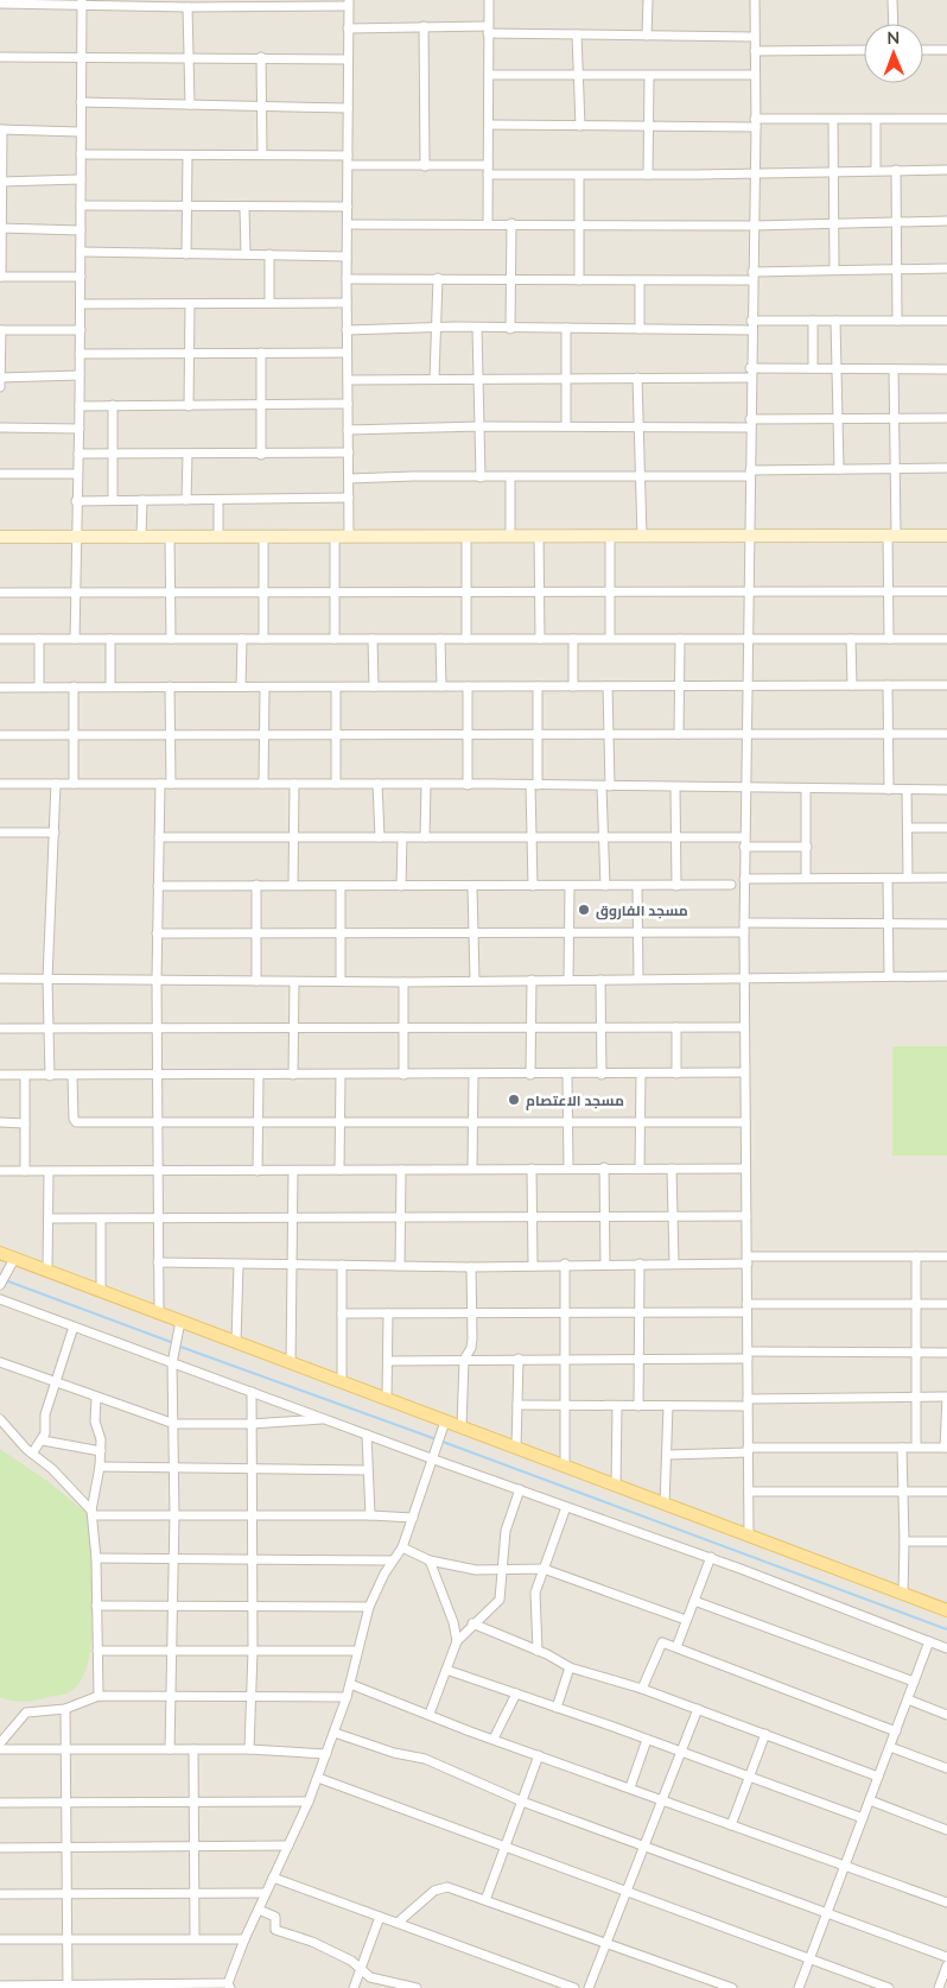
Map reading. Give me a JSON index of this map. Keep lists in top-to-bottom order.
{
  "places": ["مسجد الفاروق", "مسجد الاعتصام"],
  "north": "top"
}
